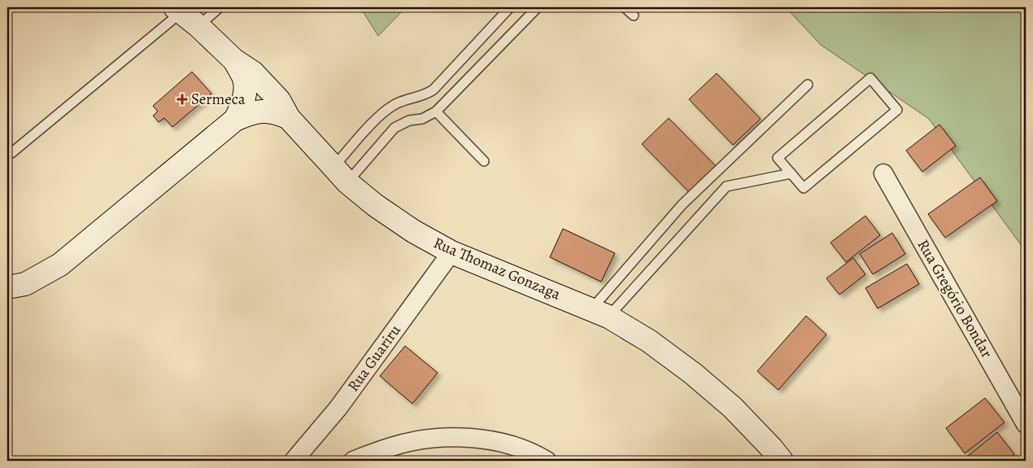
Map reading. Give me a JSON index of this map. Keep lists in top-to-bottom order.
{
  "streets": {
    "main road": ["Rua Thomaz Gonzaga"],
    "street": ["Rua Gregório Bondar", "Rua Guariru"]
  },
  "crossings": [
    ["Rua Thomaz Gonzaga", "Rua Guariru"]
  ],
  "places": {
    "health": ["Sermeca"]
  }
}
